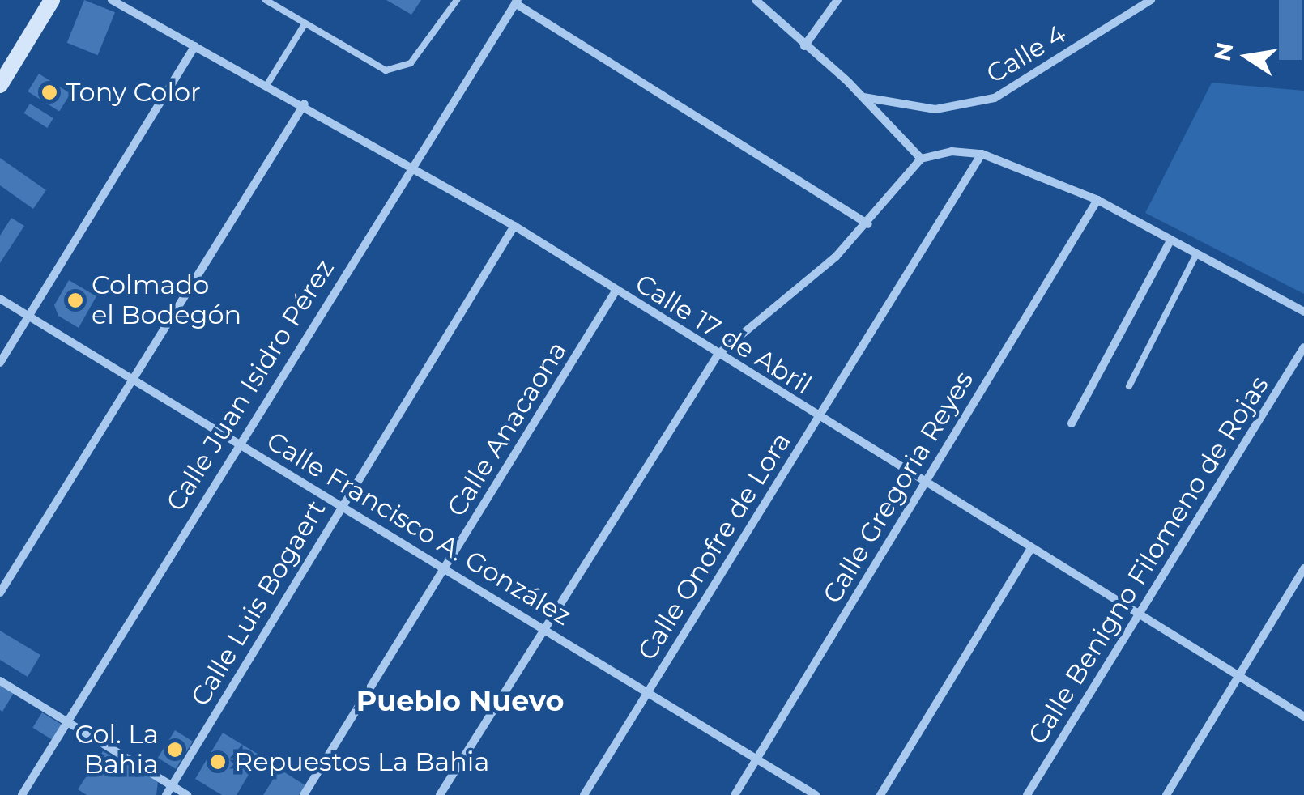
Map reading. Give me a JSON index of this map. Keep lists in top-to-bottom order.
{
  "streets": {
    "street": [
      "Calle 4",
      "Calle 17 de Abril",
      "Calle Juan Isidro Pérez",
      "Calle Anacaona",
      "Calle Gregoria Reyes",
      "Calle Francisco A. González",
      "Calle Onofre de Lora",
      "Calle Benigno Filomeno de Rojas",
      "Calle Luis Bogaert"
    ]
  },
  "crossings": [
    ["Calle 17 de Abril", "Calle Juan Isidro Pérez"],
    ["Calle 17 de Abril", "Calle Anacaona"],
    ["Calle 17 de Abril", "Calle Gregoria Reyes"],
    ["Calle 17 de Abril", "Calle Onofre de Lora"],
    ["Calle 17 de Abril", "Calle Benigno Filomeno de Rojas"],
    ["Calle 17 de Abril", "Calle Luis Bogaert"],
    ["Calle Juan Isidro Pérez", "Calle Francisco A. González"],
    ["Calle Anacaona", "Calle Francisco A. González"],
    ["Calle Gregoria Reyes", "Calle Francisco A. González"],
    ["Calle Francisco A. González", "Calle Onofre de Lora"],
    ["Calle Francisco A. González", "Calle Luis Bogaert"]
  ],
  "districts": ["Pueblo Nuevo"],
  "places": [
    "Tony Color",
    "Colmado el Bodegón",
    "Col. La Bahia",
    "Repuestos La Bahia"
  ],
  "north": "left"
}
